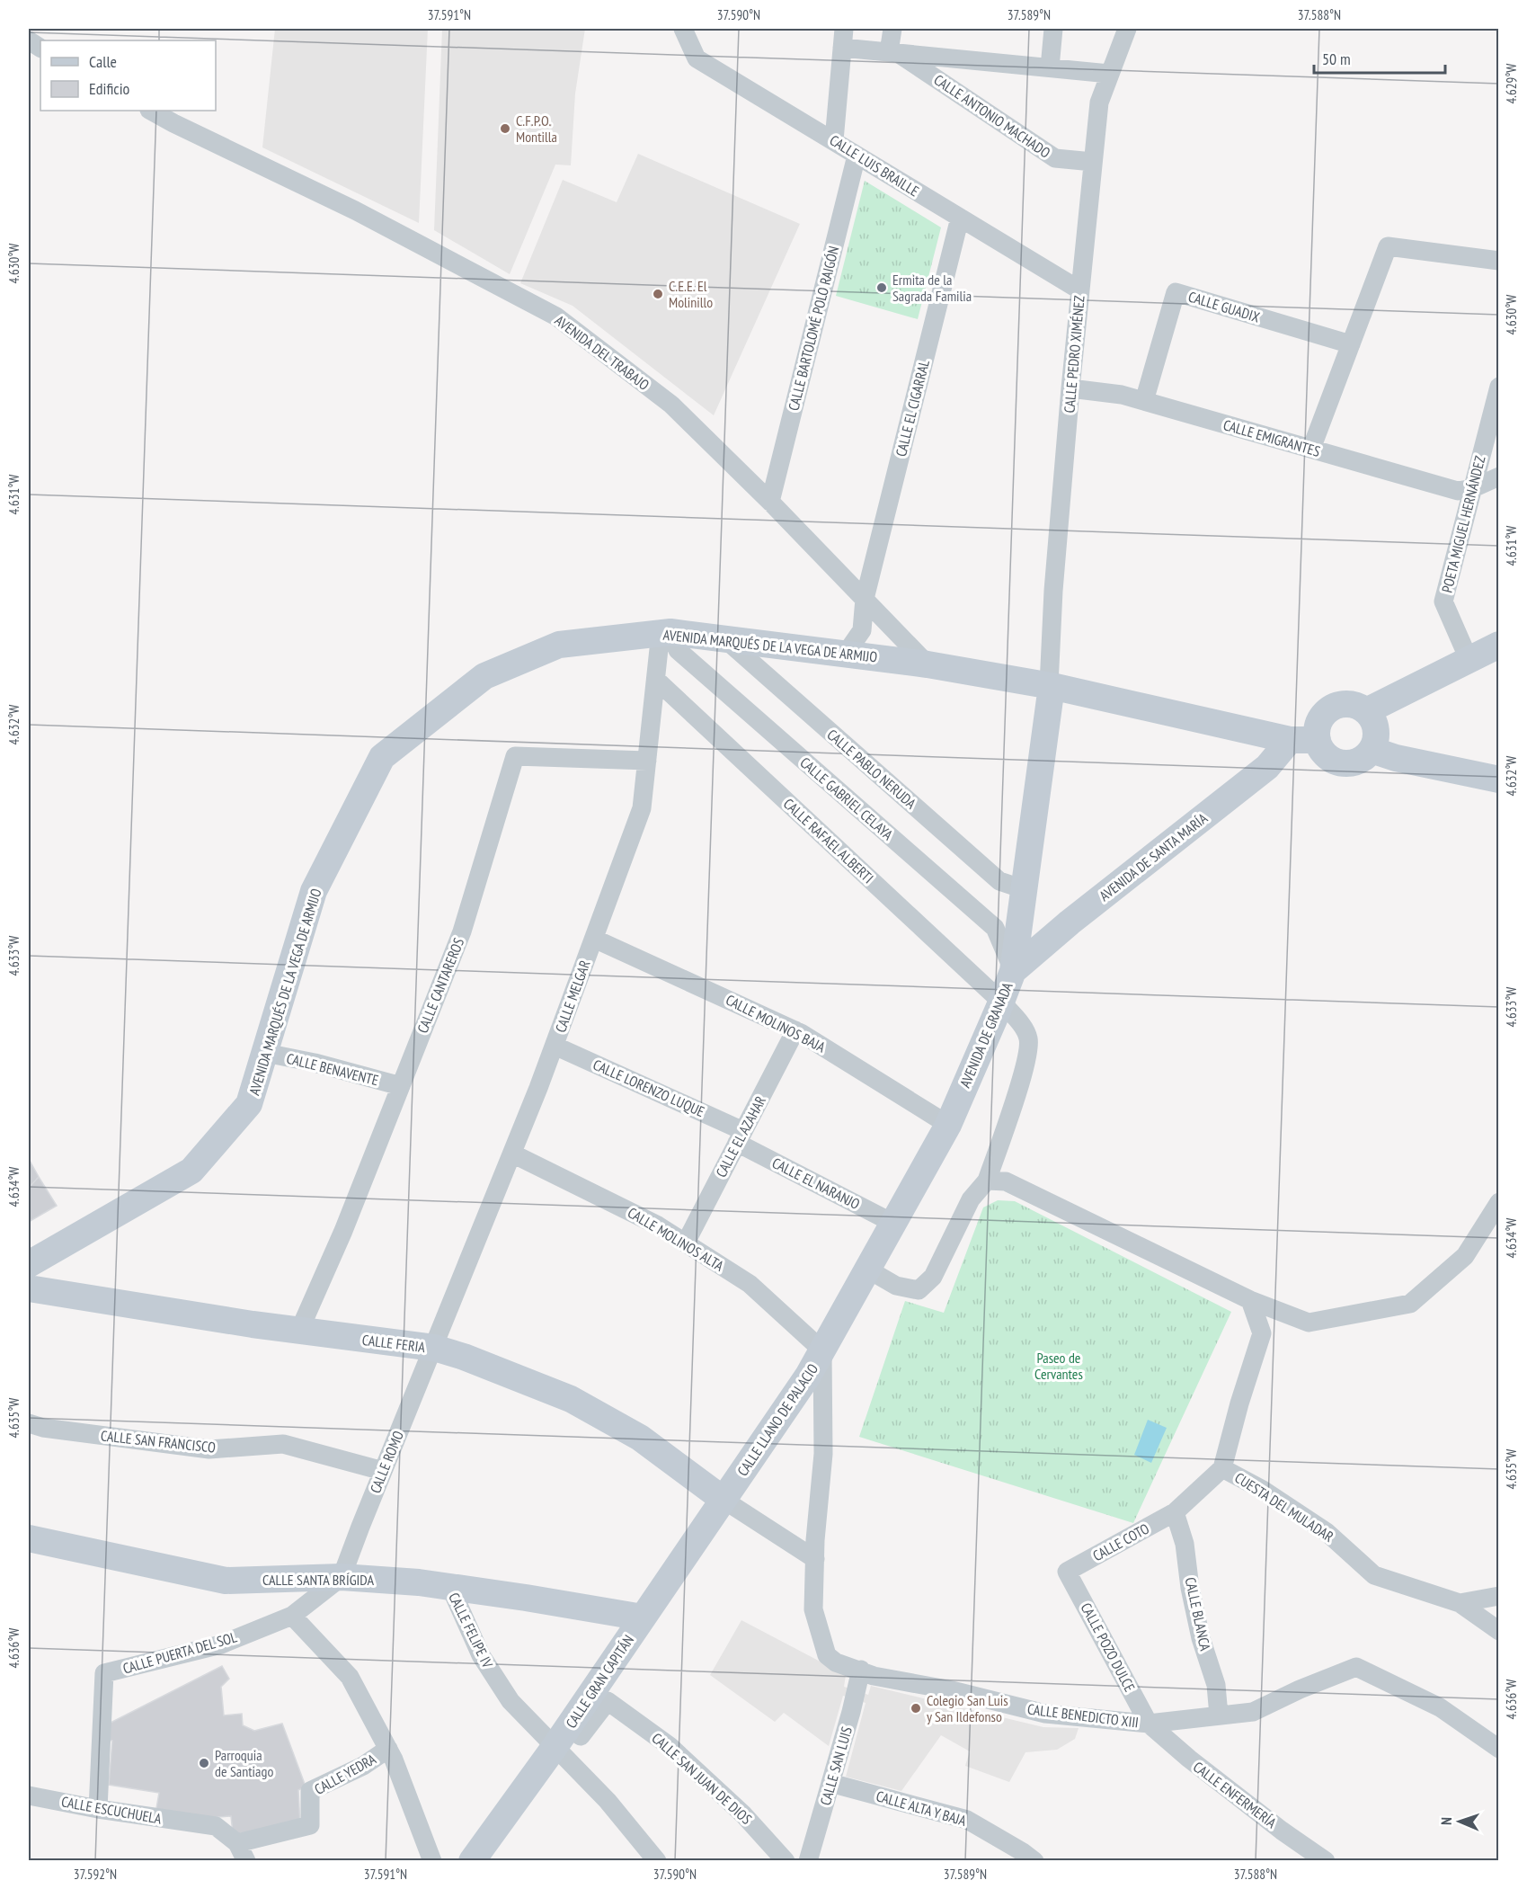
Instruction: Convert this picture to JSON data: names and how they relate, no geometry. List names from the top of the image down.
{
  "streets": {
    "street": [
      "CALLE ANTONIO MACHADO",
      "CALLE LUIS BRAILLE",
      "CALLE GUADIX",
      "CALLE BARTOLOMÉ POLO RAIGÓN",
      "AVENIDA DEL TRABAJO",
      "CALLE PEDRO XIMÉNEZ",
      "CALLE EL CIGARRAL",
      "CALLE EMIGRANTES",
      "POETA MIGUEL HERNÁNDEZ",
      "AVENIDA MARQUÉS DE LA VEGA DE ARMIJO",
      "CALLE PABLO NERUDA",
      "CALLE GABRIEL CELAYA",
      "CALLE RAFAEL ALBERTI",
      "AVENIDA DE SANTA MARÍA",
      "CALLE CANTAREROS",
      "CALLE MELGAR",
      "CALLE MOLINOS BAJA",
      "AVENIDA DE GRANADA",
      "CALLE BENAVENTE",
      "CALLE LORENZO LUQUE",
      "CALLE EL AZAHAR",
      "CALLE EL NARANJO",
      "CALLE MOLINOS ALTA",
      "CALLE FERIA",
      "CALLE LLANO DE PALACIO",
      "CALLE SAN FRANCISCO",
      "CALLE ROMO",
      "CUESTA DEL MULADAR",
      "CALLE COTO",
      "CALLE SANTA BRÍGIDA",
      "CALLE BLANCA",
      "CALLE FELIPE IV",
      "CALLE POZO DULCE",
      "CALLE PUERTA DEL SOL",
      "CALLE GRAN CAPITÁN",
      "CALLE BENEDICTO XIII",
      "CALLE SAN LUIS",
      "CALLE YEDRA",
      "CALLE SAN JUAN DE DIOS",
      "CALLE ENFERMERÍA",
      "CALLE ALTA Y BAJA",
      "CALLE ESCUCHUELA"
    ]
  },
  "crossings": [
    ["CALLE ANTONIO MACHADO", "CALLE PEDRO XIMÉNEZ"],
    ["CALLE LUIS BRAILLE", "CALLE BARTOLOMÉ POLO RAIGÓN"],
    ["CALLE LUIS BRAILLE", "CALLE PEDRO XIMÉNEZ"],
    ["CALLE LUIS BRAILLE", "CALLE EL CIGARRAL"],
    ["CALLE GUADIX", "CALLE EMIGRANTES"],
    ["CALLE BARTOLOMÉ POLO RAIGÓN", "AVENIDA DEL TRABAJO"],
    ["AVENIDA DEL TRABAJO", "CALLE EL CIGARRAL"],
    ["AVENIDA DEL TRABAJO", "AVENIDA MARQUÉS DE LA VEGA DE ARMIJO"],
    ["CALLE PEDRO XIMÉNEZ", "CALLE EMIGRANTES"],
    ["CALLE PEDRO XIMÉNEZ", "AVENIDA MARQUÉS DE LA VEGA DE ARMIJO"],
    ["CALLE PEDRO XIMÉNEZ", "AVENIDA DE GRANADA"],
    ["CALLE EL CIGARRAL", "AVENIDA MARQUÉS DE LA VEGA DE ARMIJO"],
    ["CALLE EMIGRANTES", "POETA MIGUEL HERNÁNDEZ"],
    ["AVENIDA MARQUÉS DE LA VEGA DE ARMIJO", "CALLE PABLO NERUDA"],
    ["AVENIDA MARQUÉS DE LA VEGA DE ARMIJO", "CALLE GABRIEL CELAYA"],
    ["AVENIDA MARQUÉS DE LA VEGA DE ARMIJO", "AVENIDA DE SANTA MARÍA"],
    ["AVENIDA MARQUÉS DE LA VEGA DE ARMIJO", "CALLE MELGAR"],
    ["AVENIDA MARQUÉS DE LA VEGA DE ARMIJO", "AVENIDA DE GRANADA"],
    ["AVENIDA MARQUÉS DE LA VEGA DE ARMIJO", "CALLE BENAVENTE"],
    ["AVENIDA MARQUÉS DE LA VEGA DE ARMIJO", "CALLE FERIA"],
    ["CALLE PABLO NERUDA", "AVENIDA DE GRANADA"],
    ["CALLE GABRIEL CELAYA", "AVENIDA DE SANTA MARÍA"],
    ["CALLE GABRIEL CELAYA", "CALLE MELGAR"],
    ["CALLE GABRIEL CELAYA", "AVENIDA DE GRANADA"],
    ["CALLE RAFAEL ALBERTI", "CALLE MELGAR"],
    ["CALLE RAFAEL ALBERTI", "AVENIDA DE GRANADA"],
    ["AVENIDA DE SANTA MARÍA", "AVENIDA DE GRANADA"],
    ["CALLE CANTAREROS", "CALLE MELGAR"],
    ["CALLE CANTAREROS", "CALLE BENAVENTE"],
    ["CALLE CANTAREROS", "CALLE FERIA"],
    ["CALLE MELGAR", "CALLE MOLINOS BAJA"],
    ["CALLE MELGAR", "CALLE LORENZO LUQUE"],
    ["CALLE MELGAR", "CALLE MOLINOS ALTA"],
    ["CALLE MELGAR", "CALLE FERIA"],
    ["CALLE MELGAR", "CALLE ROMO"],
    ["CALLE MOLINOS BAJA", "AVENIDA DE GRANADA"],
    ["CALLE MOLINOS BAJA", "CALLE EL AZAHAR"],
    ["AVENIDA DE GRANADA", "CALLE EL NARANJO"],
    ["AVENIDA DE GRANADA", "CALLE MOLINOS ALTA"],
    ["AVENIDA DE GRANADA", "CALLE LLANO DE PALACIO"],
    ["CALLE LORENZO LUQUE", "CALLE EL AZAHAR"],
    ["CALLE LORENZO LUQUE", "CALLE EL NARANJO"],
    ["CALLE EL AZAHAR", "CALLE EL NARANJO"],
    ["CALLE EL AZAHAR", "CALLE MOLINOS ALTA"],
    ["CALLE MOLINOS ALTA", "CALLE LLANO DE PALACIO"],
    ["CALLE FERIA", "CALLE LLANO DE PALACIO"],
    ["CALLE FERIA", "CALLE ROMO"],
    ["CALLE FERIA", "CALLE GRAN CAPITÁN"],
    ["CALLE LLANO DE PALACIO", "CALLE GRAN CAPITÁN"],
    ["CALLE LLANO DE PALACIO", "CALLE BENEDICTO XIII"],
    ["CALLE LLANO DE PALACIO", "CALLE SAN LUIS"],
    ["CALLE SAN FRANCISCO", "CALLE ROMO"],
    ["CALLE ROMO", "CALLE SANTA BRÍGIDA"],
    ["CALLE ROMO", "CALLE PUERTA DEL SOL"],
    ["CALLE COTO", "CALLE BLANCA"],
    ["CALLE COTO", "CALLE POZO DULCE"],
    ["CALLE SANTA BRÍGIDA", "CALLE FELIPE IV"],
    ["CALLE SANTA BRÍGIDA", "CALLE PUERTA DEL SOL"],
    ["CALLE SANTA BRÍGIDA", "CALLE GRAN CAPITÁN"],
    ["CALLE BLANCA", "CALLE BENEDICTO XIII"],
    ["CALLE FELIPE IV", "CALLE GRAN CAPITÁN"],
    ["CALLE FELIPE IV", "CALLE SAN JUAN DE DIOS"],
    ["CALLE POZO DULCE", "CALLE BENEDICTO XIII"],
    ["CALLE POZO DULCE", "CALLE ENFERMERÍA"],
    ["CALLE PUERTA DEL SOL", "CALLE ESCUCHUELA"],
    ["CALLE GRAN CAPITÁN", "CALLE SAN JUAN DE DIOS"],
    ["CALLE BENEDICTO XIII", "CALLE SAN LUIS"],
    ["CALLE BENEDICTO XIII", "CALLE ENFERMERÍA"],
    ["CALLE SAN LUIS", "CALLE ALTA Y BAJA"],
    ["CALLE YEDRA", "CALLE ESCUCHUELA"]
  ],
  "parks": ["Paseo de Cervantes"],
  "places": [
    "C.F.P.O. Montilla",
    "Ermita de la Sagrada Familia",
    "C.E.E. El Molinillo",
    "Colegio San Luis y San Ildefonso",
    "Parroquia de Santiago"
  ],
  "legend": ["Calle", "Edificio"],
  "scale_bar": "50 m",
  "north": "left",
  "coordinates": [
    "37.591°N",
    "37.590°N",
    "37.589°N",
    "37.588°N",
    "4.629°W",
    "4.630°W",
    "4.631°W",
    "4.632°W",
    "4.633°W",
    "4.634°W",
    "4.635°W",
    "4.636°W",
    "37.592°N"
  ]
}
